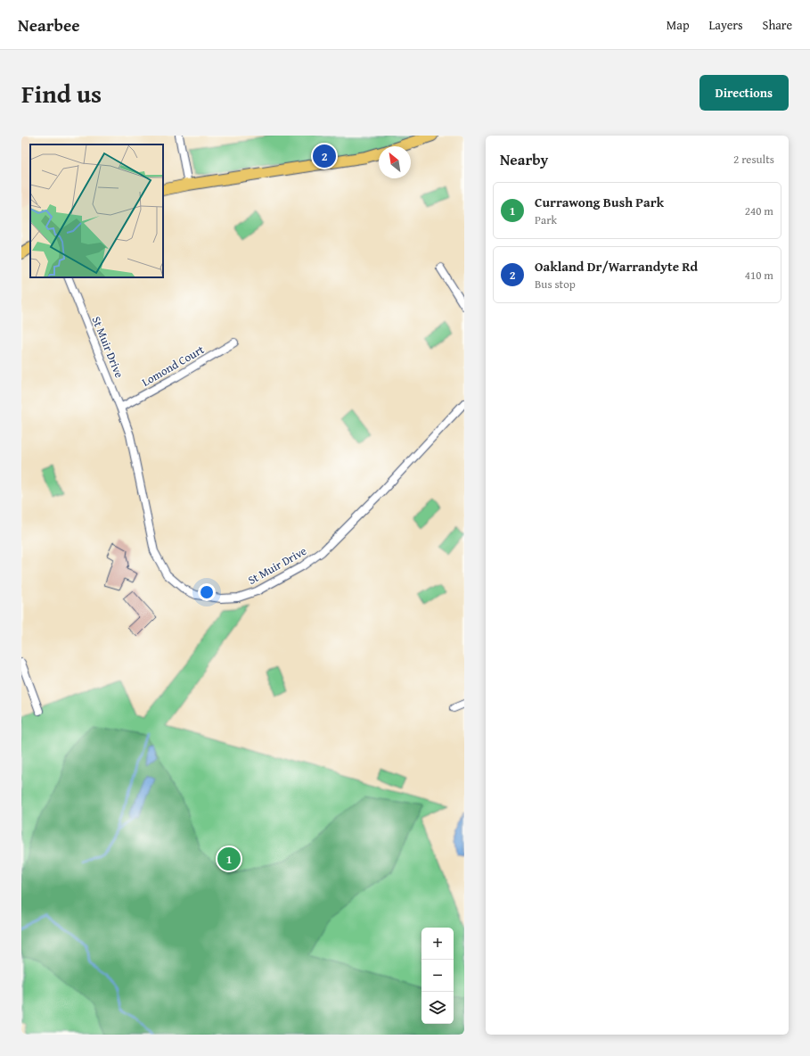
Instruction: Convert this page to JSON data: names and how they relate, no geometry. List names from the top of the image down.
{
  "streets": {
    "street": ["St Muir Drive", "Lomond Court"]
  },
  "crossings": [
    ["St Muir Drive", "Lomond Court"]
  ],
  "north": "top left",
  "page": {
    "header": "Nearbee",
    "nav": ["Map", "Layers", "Share"],
    "title": "Find us",
    "buttons": "Directions",
    "heading": ["Nearby", "2 results"],
    "pins": ["2", "1"],
    "list": [
      {
        "mark": "1",
        "name": "Currawong Bush Park",
        "note": "Park",
        "value": "240 m"
      },
      {
        "mark": "2",
        "name": "Oakland Dr/Warrandyte Rd",
        "note": "Bus stop",
        "value": "410 m"
      }
    ],
    "map_buttons": ["+", "−"]
  }
}
